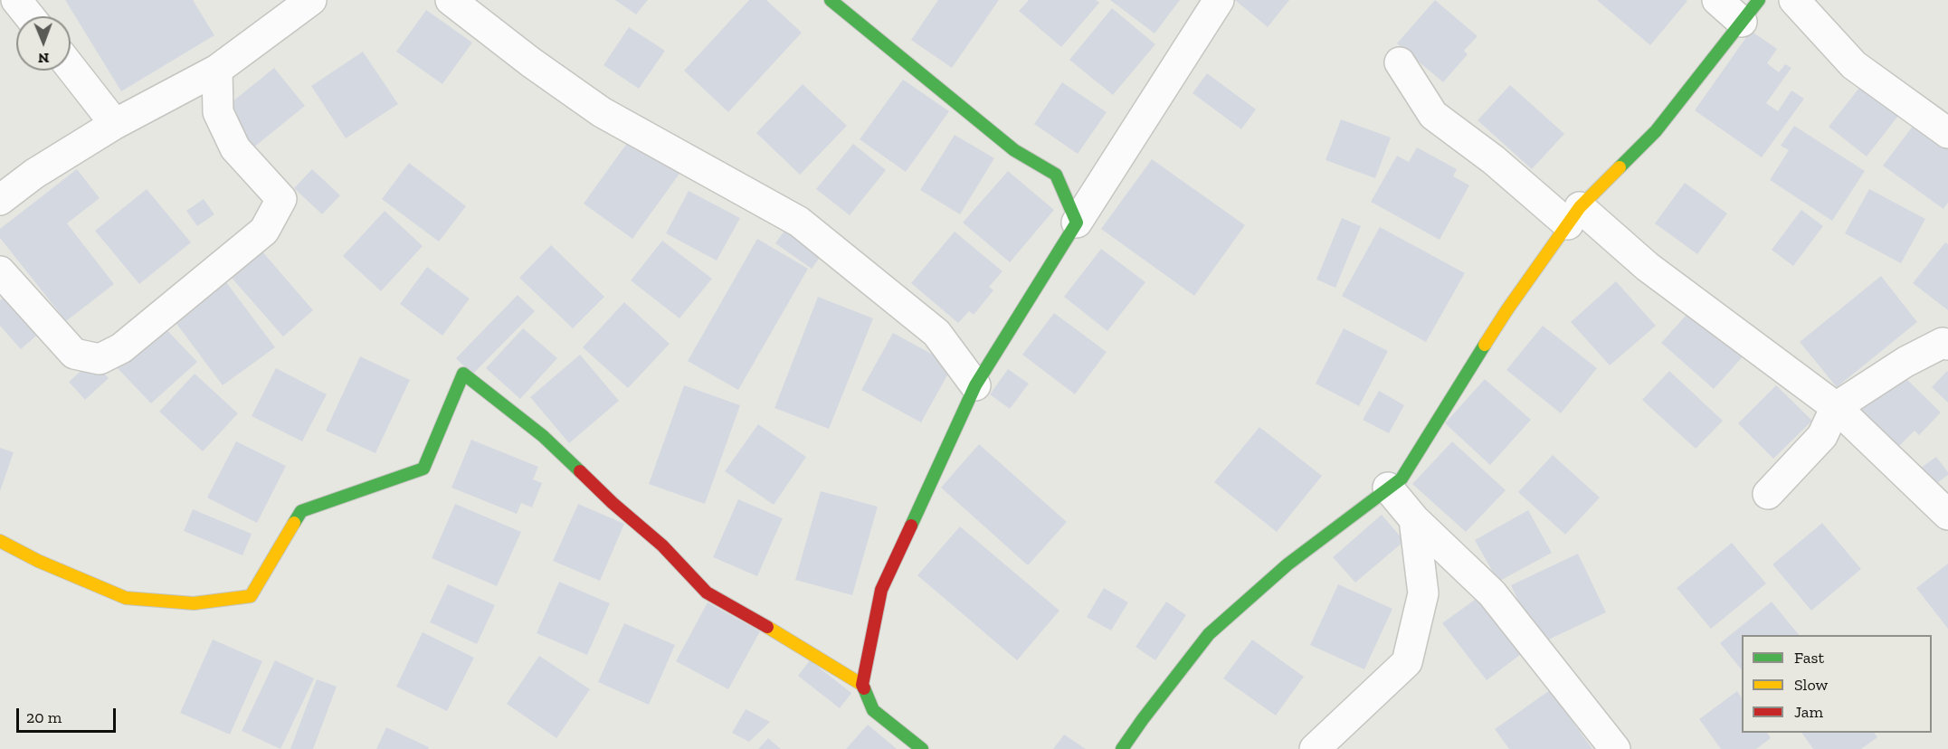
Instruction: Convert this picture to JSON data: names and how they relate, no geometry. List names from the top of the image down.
{
  "legend": ["Fast", "Slow", "Jam"],
  "scale_bar": "20 m",
  "north": "bottom"
}
